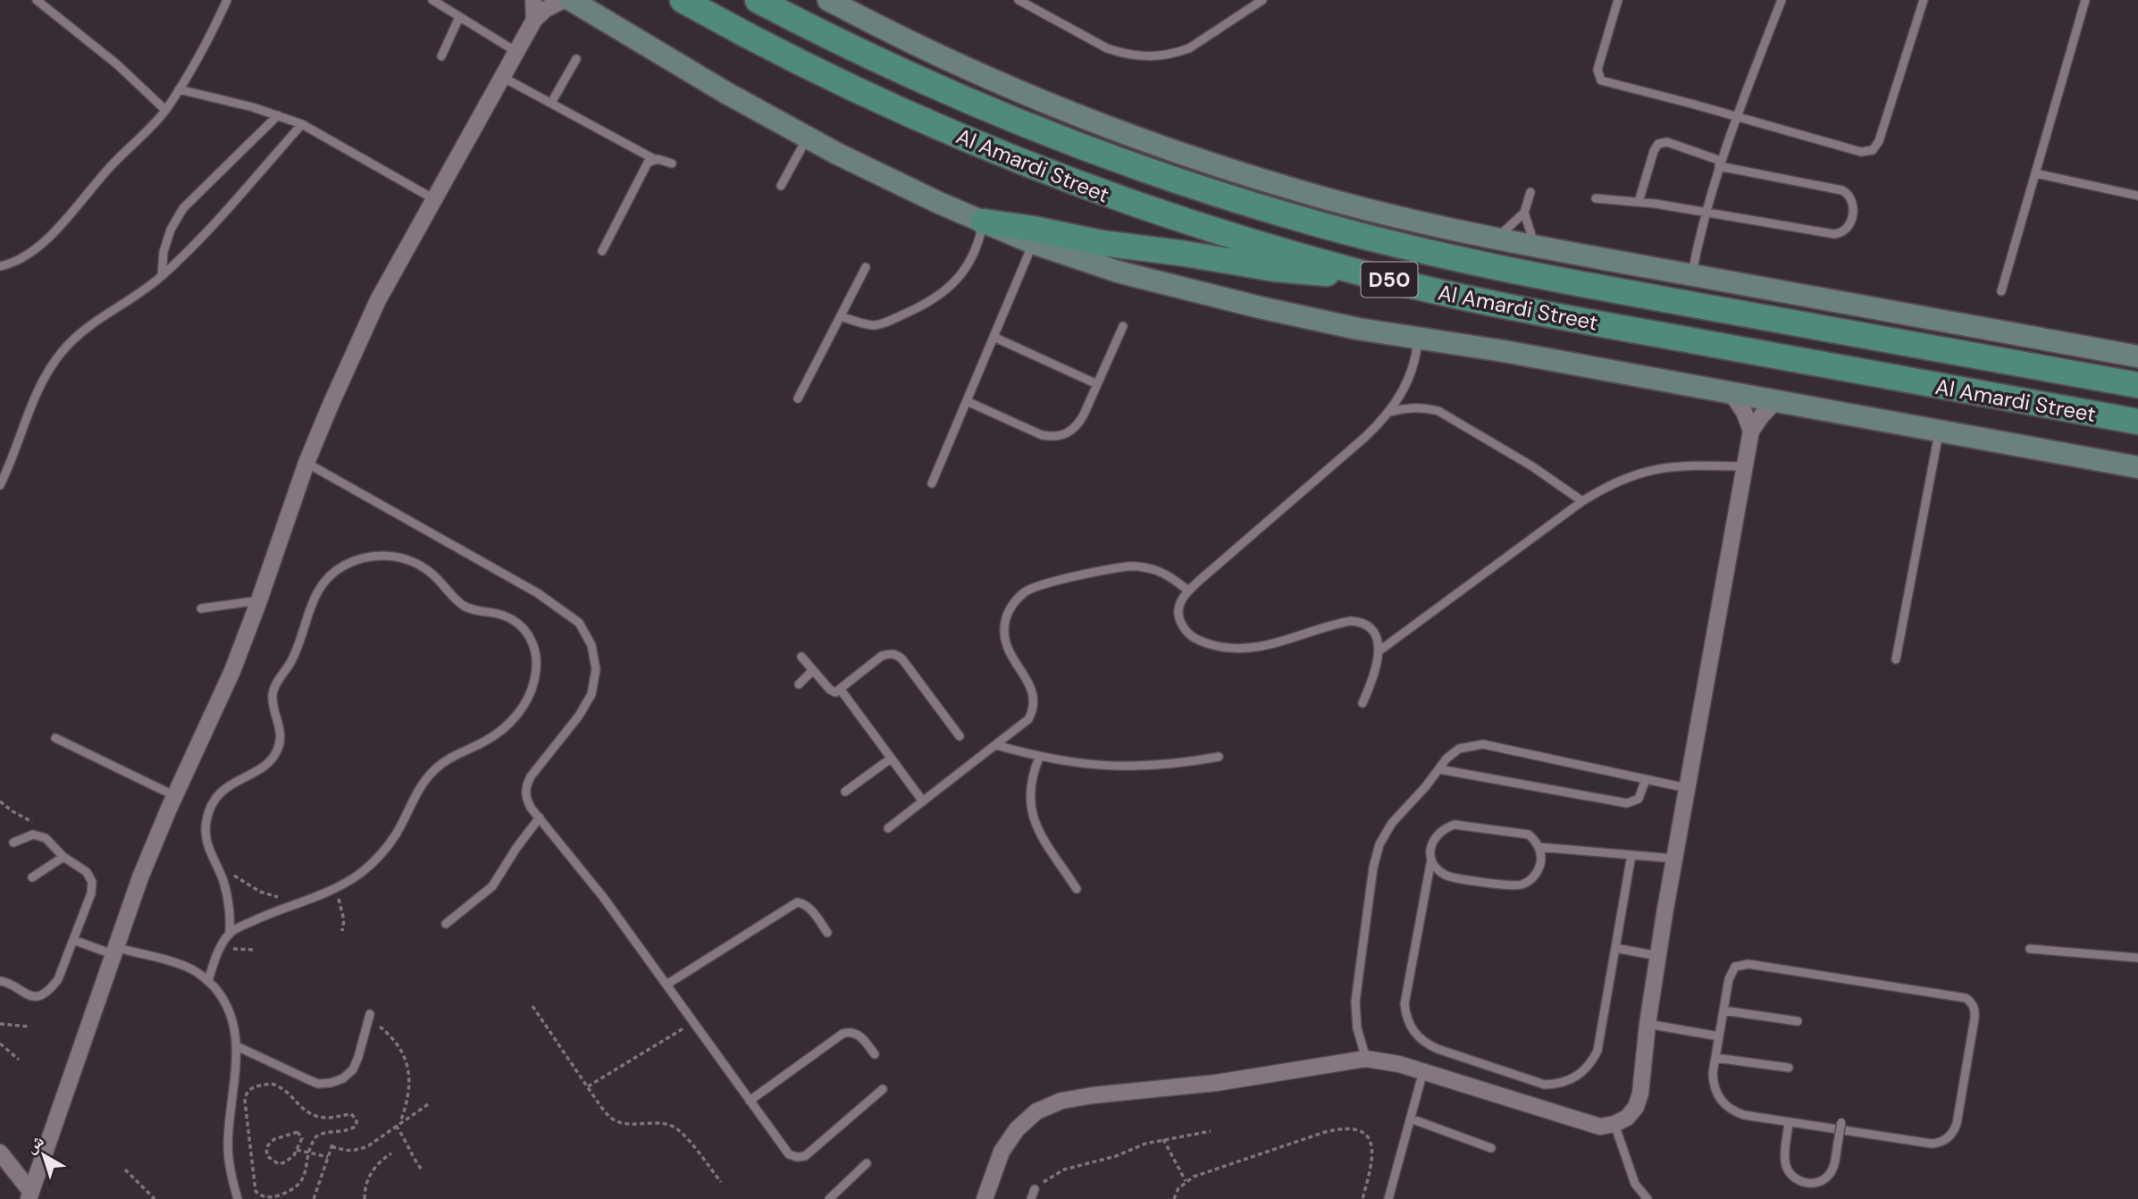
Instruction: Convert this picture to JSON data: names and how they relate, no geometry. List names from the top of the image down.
{
  "streets": {
    "main road": ["Al Amardi Street", "D50"]
  },
  "north": "top left"
}
